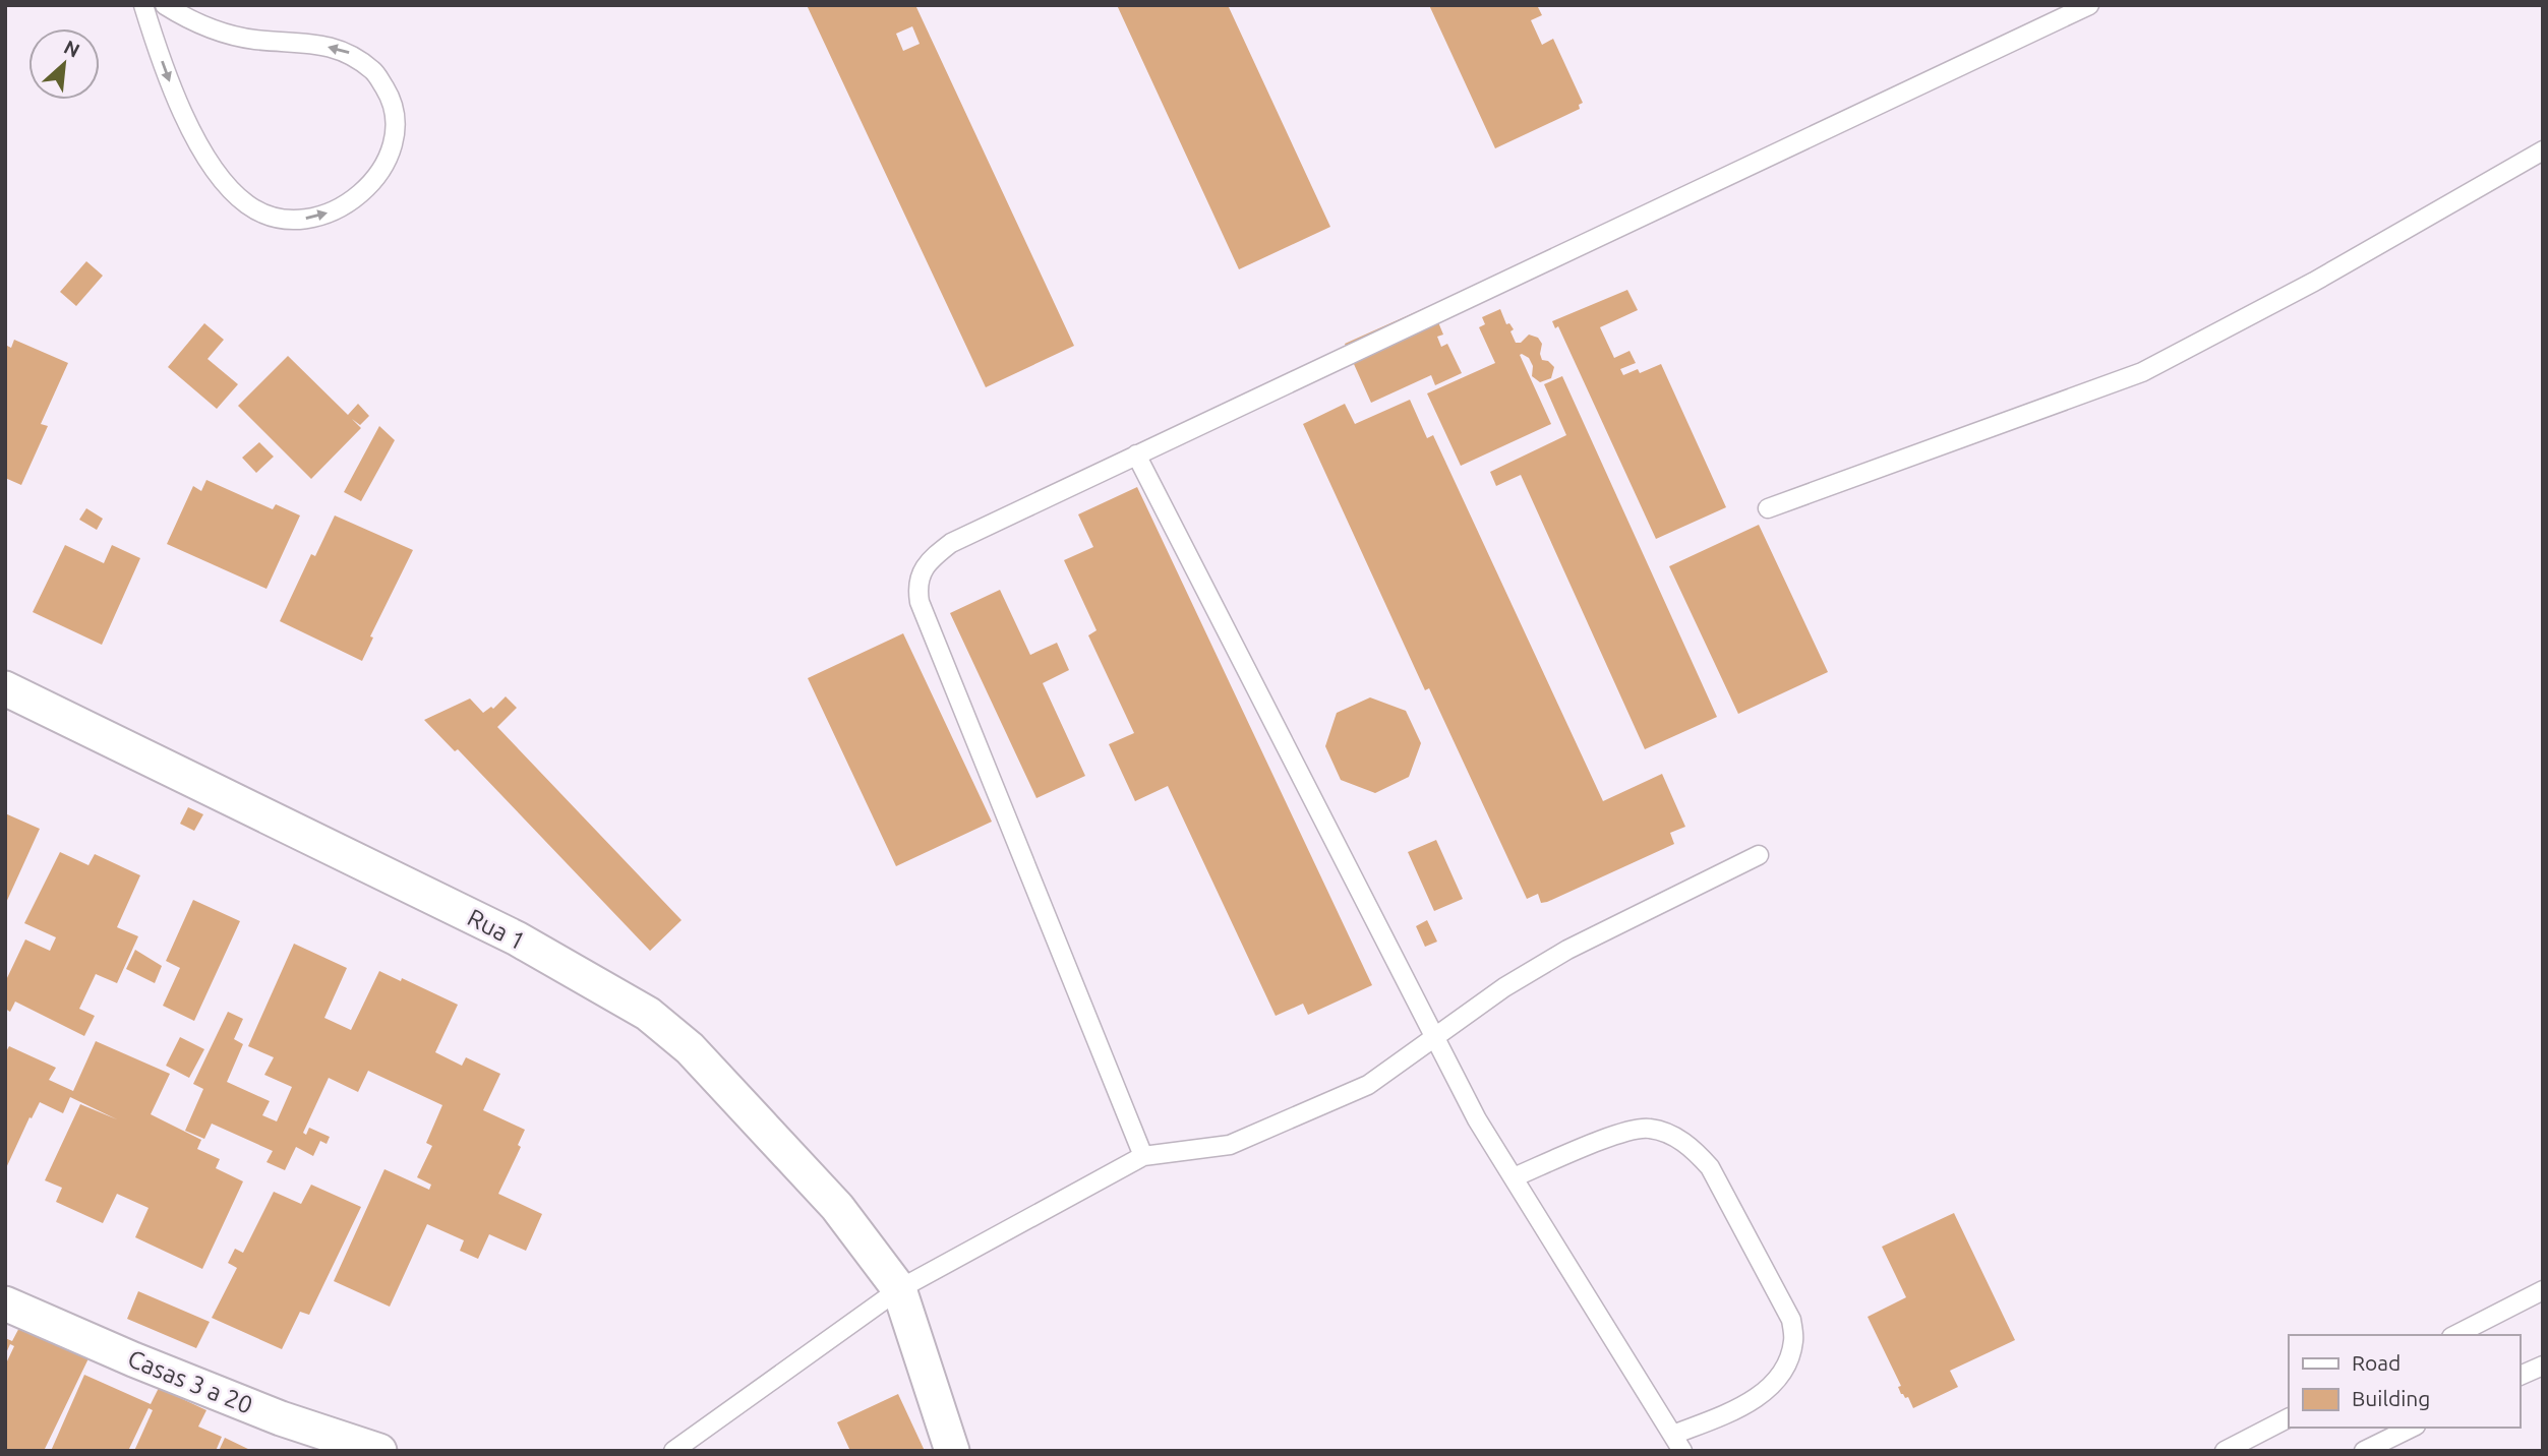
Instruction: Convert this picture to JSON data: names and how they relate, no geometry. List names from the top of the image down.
{
  "streets": {
    "street": ["Rua 1", "Casas 3 a 20"]
  },
  "legend": ["Road", "Building"],
  "north": "top right"
}
